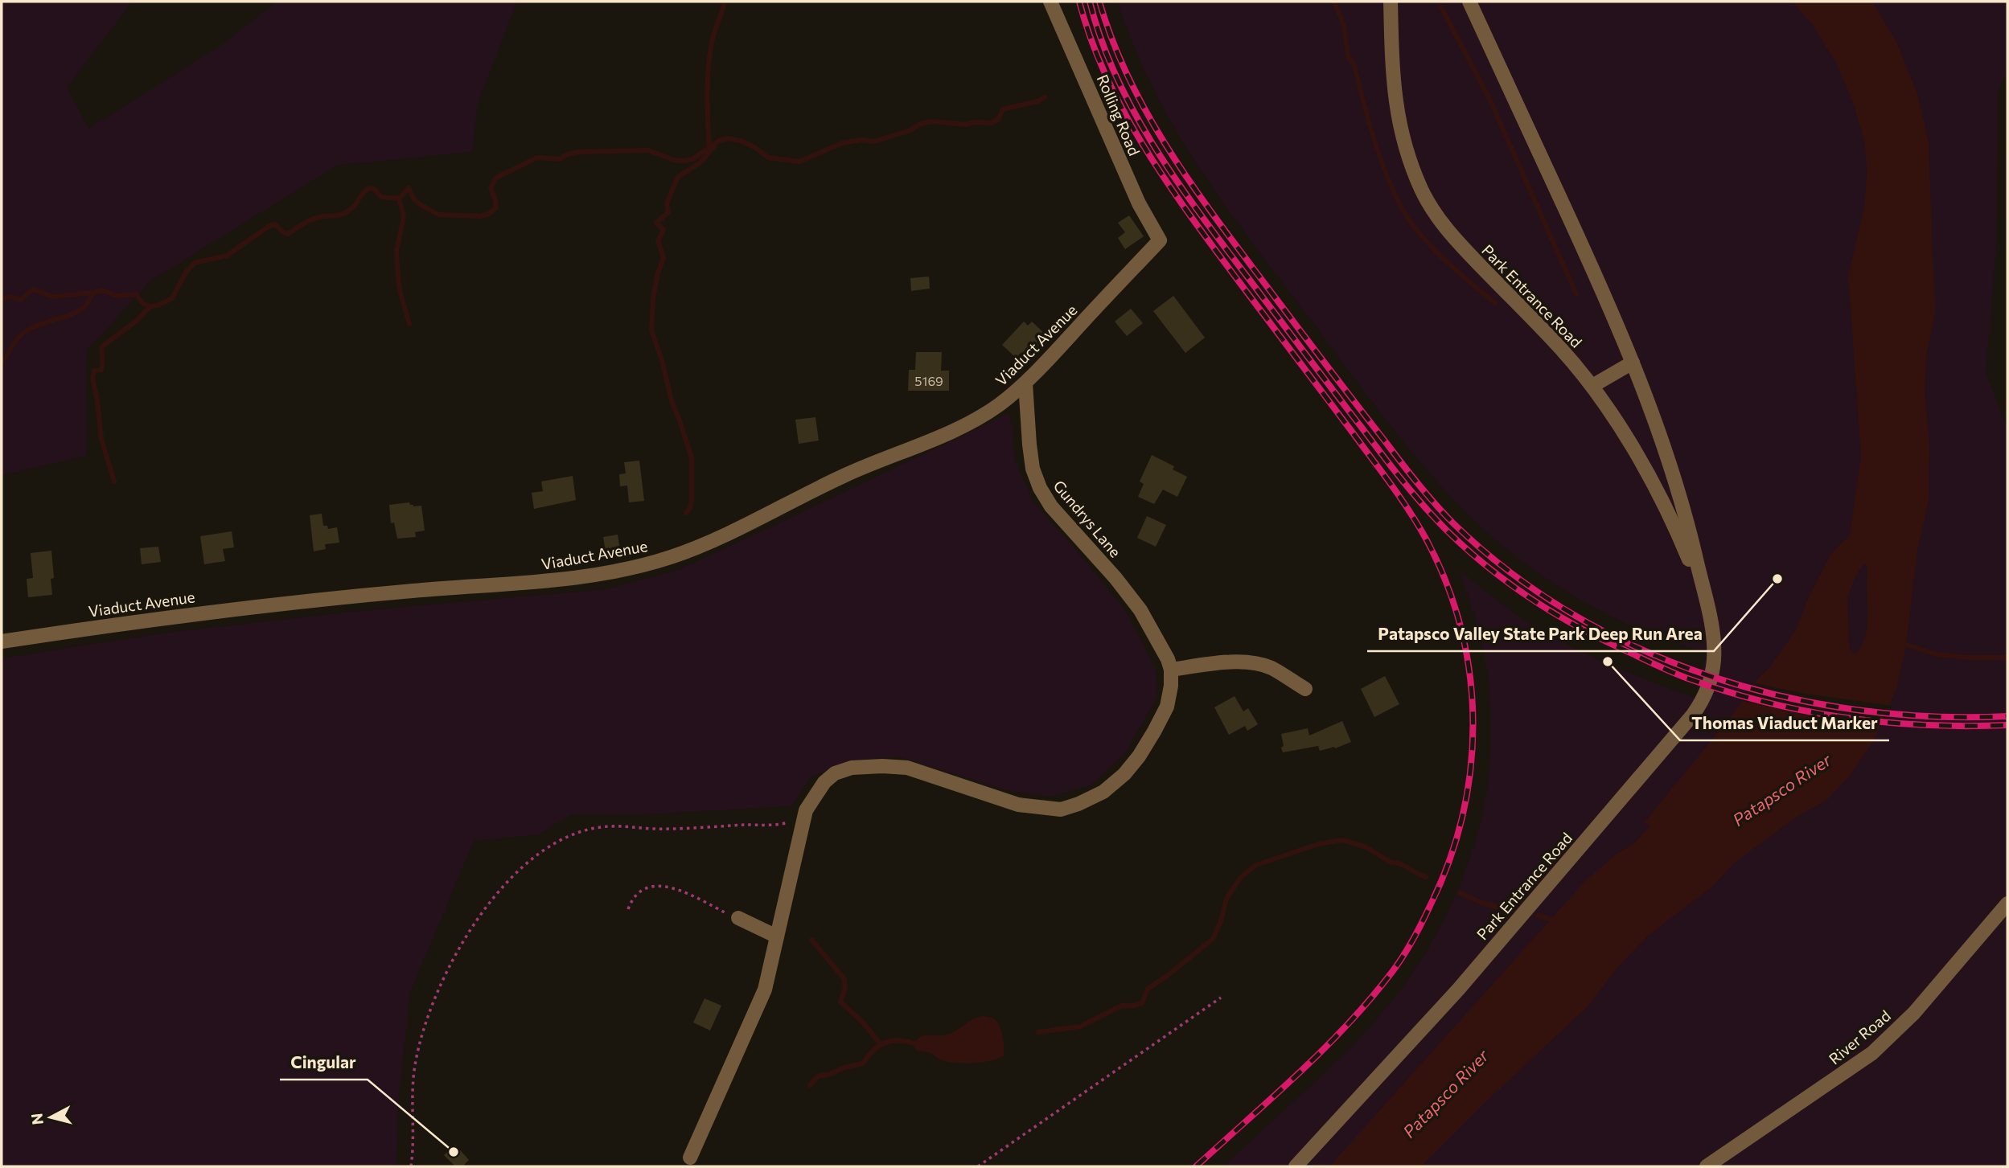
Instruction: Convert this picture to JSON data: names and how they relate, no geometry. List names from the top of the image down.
{
  "streets": {
    "street": [
      "Rolling Road",
      "Park Entrance Road",
      "Viaduct Avenue",
      "Gundrys Lane",
      "River Road"
    ]
  },
  "crossings": [
    ["Rolling Road", "Viaduct Avenue"],
    ["Viaduct Avenue", "Gundrys Lane"]
  ],
  "water": ["Patapsco River"],
  "places": ["Patapsco Valley State Park Deep Run Area", "Thomas Viaduct Marker", "Cingular"],
  "house_numbers": ["5169"],
  "north": "left"
}
